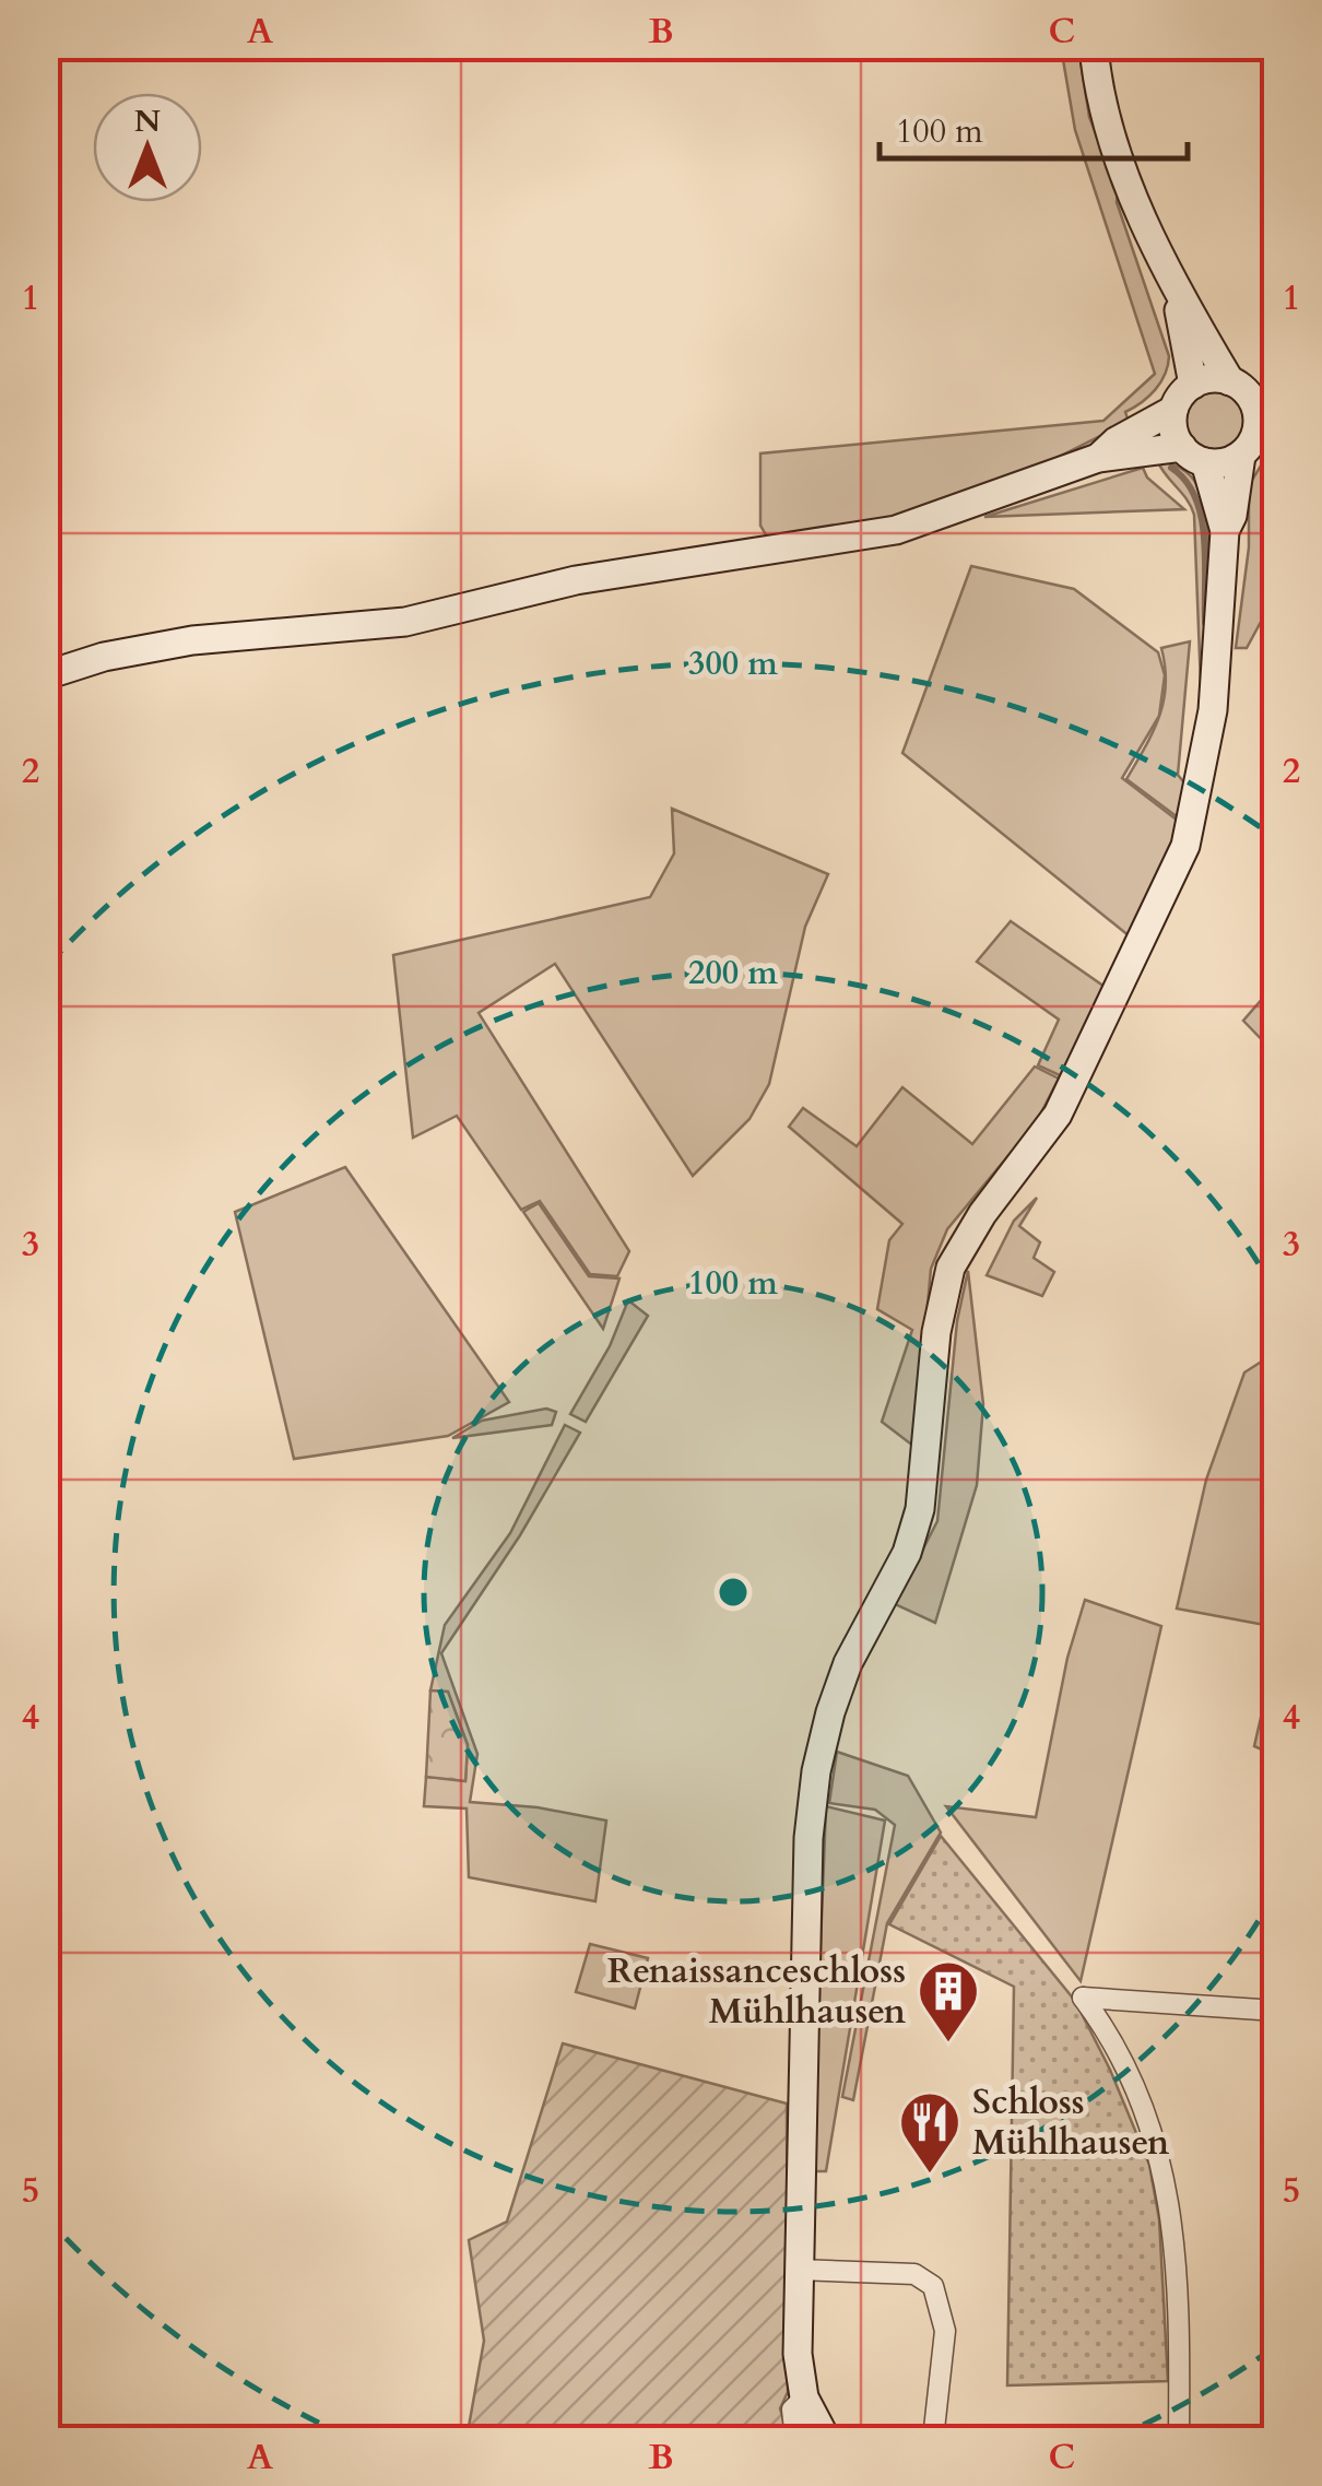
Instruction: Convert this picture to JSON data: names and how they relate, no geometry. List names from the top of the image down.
{
  "places": {
    "building": ["Renaissanceschloss Mühlhausen"],
    "restaurant": ["Schloss Mühlhausen"]
  },
  "scale_bar": "100 m",
  "north": "top",
  "grid": {
    "columns": ["A", "B", "C"],
    "rows": [
      "1",
      "2",
      "3",
      "4",
      "5"
    ]
  },
  "rings": ["300 m", "200 m", "100 m"]
}
